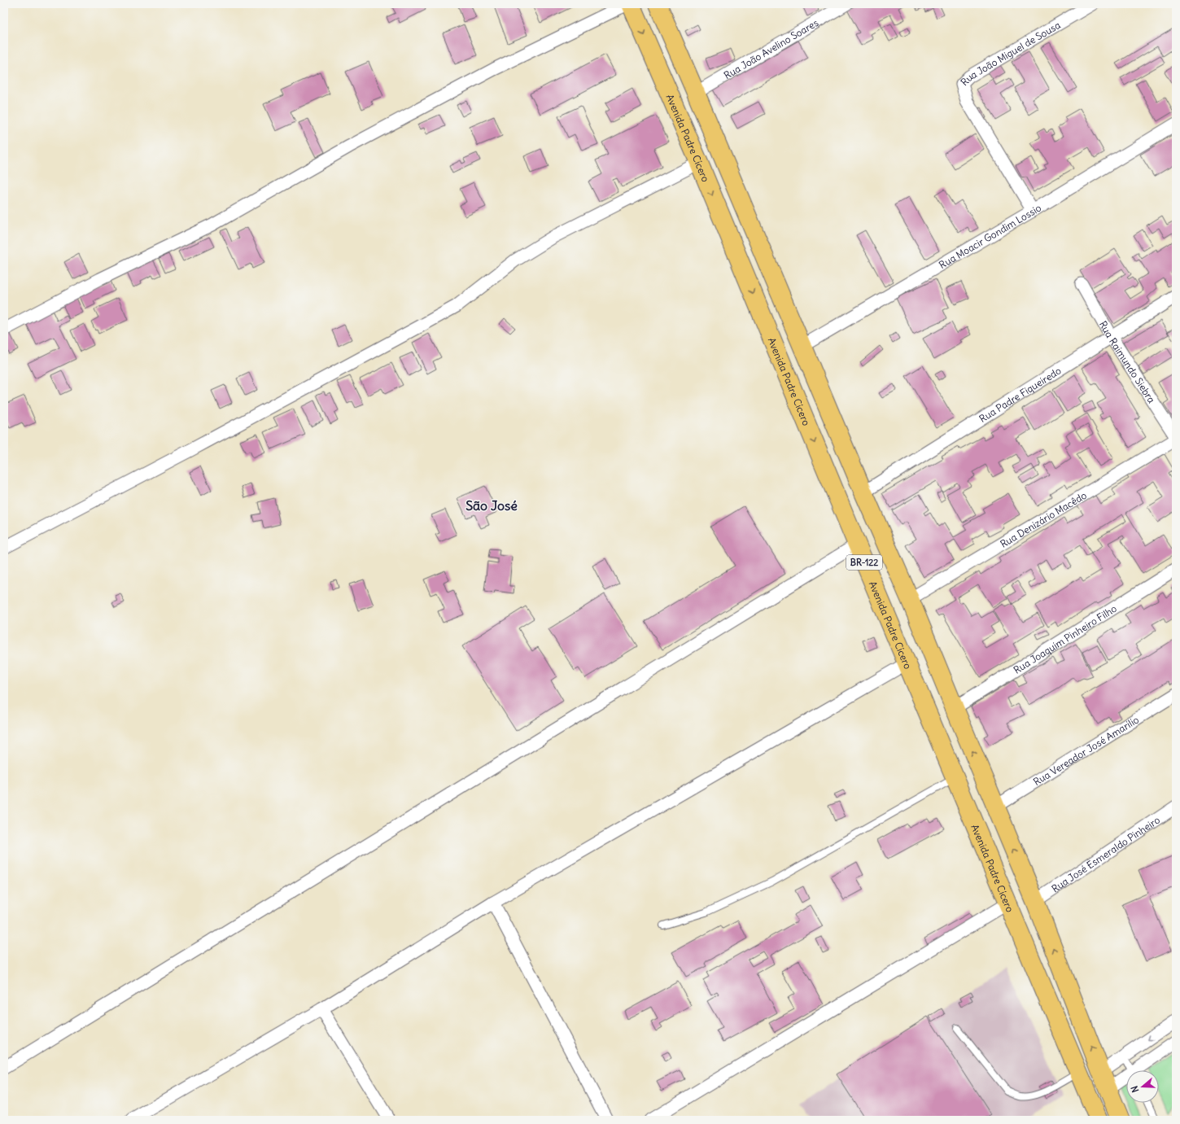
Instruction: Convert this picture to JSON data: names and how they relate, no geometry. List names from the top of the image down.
{
  "streets": {
    "highway": ["Avenida Padre Cícero", "BR-122"],
    "street": [
      "Rua João Avelino Soares",
      "Rua João Miguel de Sousa",
      "Rua Moacir Gondim Lossio",
      "Rua Raimundo Siebra",
      "Rua Padre Fiqueiredo",
      "Rua Denizário Macêdo",
      "Rua Joaquim Pinheiro Filho",
      "Rua Vereador José Amarilio",
      "Rua José Esmeraldo Pinheiro"
    ]
  },
  "crossings": [
    ["Rua João Avelino Soares", "BR-122"],
    ["Rua João Miguel de Sousa", "Rua Moacir Gondim Lossio"],
    ["Rua Moacir Gondim Lossio", "BR-122"],
    ["Rua Raimundo Siebra", "Rua Padre Fiqueiredo"],
    ["Rua Raimundo Siebra", "Rua Denizário Macêdo"],
    ["Rua Padre Fiqueiredo", "BR-122"],
    ["Rua Denizário Macêdo", "BR-122"],
    ["BR-122", "Rua Joaquim Pinheiro Filho"],
    ["BR-122", "Rua Vereador José Amarilio"],
    ["BR-122", "Rua José Esmeraldo Pinheiro"]
  ],
  "districts": ["São José"],
  "north": "left"
}
